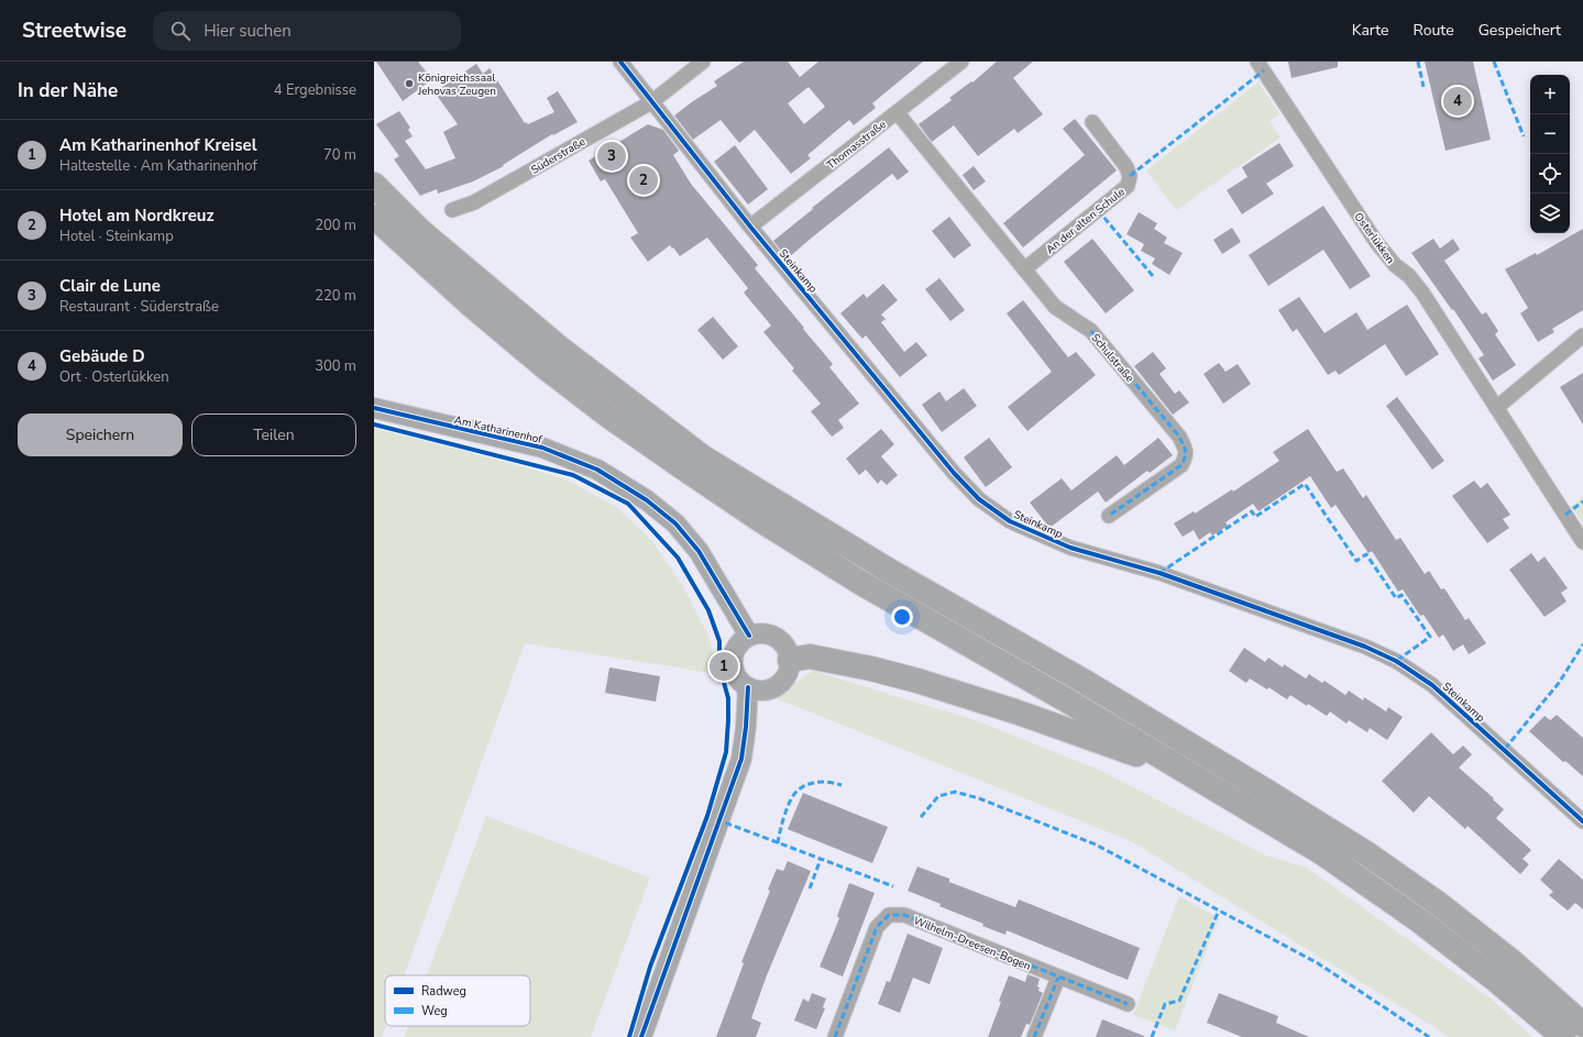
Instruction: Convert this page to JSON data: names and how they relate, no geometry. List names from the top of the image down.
{
  "streets": {
    "main road": ["Am Katharinenhof"],
    "street": [
      "Thomasstraße",
      "Süderstraße",
      "An der alten Schule",
      "Osterlükken",
      "Steinkamp",
      "Schulstraße",
      "Wilhelm-Dreesen-Bogen"
    ]
  },
  "crossings": [
    ["Thomasstraße", "Steinkamp"],
    ["Thomasstraße", "Schulstraße"],
    ["Süderstraße", "Steinkamp"],
    ["An der alten Schule", "Schulstraße"]
  ],
  "places": ["Königreichssaal Jehovas Zeugen"],
  "legend": ["Radweg", "Weg"],
  "page": {
    "header": "Streetwise",
    "search": "Hier suchen",
    "nav": ["Karte", "Route", "Gespeichert"],
    "heading": ["In der Nähe", "4 Ergebnisse"],
    "map_buttons": ["+", "−"],
    "pins": [
      "4",
      "3",
      "2",
      "1"
    ],
    "list": [
      {
        "mark": "1",
        "name": "Am Katharinenhof Kreisel",
        "note": "Haltestelle · Am Katharinenhof",
        "value": "70 m"
      },
      {
        "mark": "2",
        "name": "Hotel am Nordkreuz",
        "note": "Hotel · Steinkamp",
        "value": "200 m"
      },
      {
        "mark": "3",
        "name": "Clair de Lune",
        "note": "Restaurant · Süderstraße",
        "value": "220 m"
      },
      {
        "mark": "4",
        "name": "Gebäude D",
        "note": "Ort · Osterlükken",
        "value": "300 m"
      }
    ],
    "buttons": ["Speichern", "Teilen"]
  }
}
